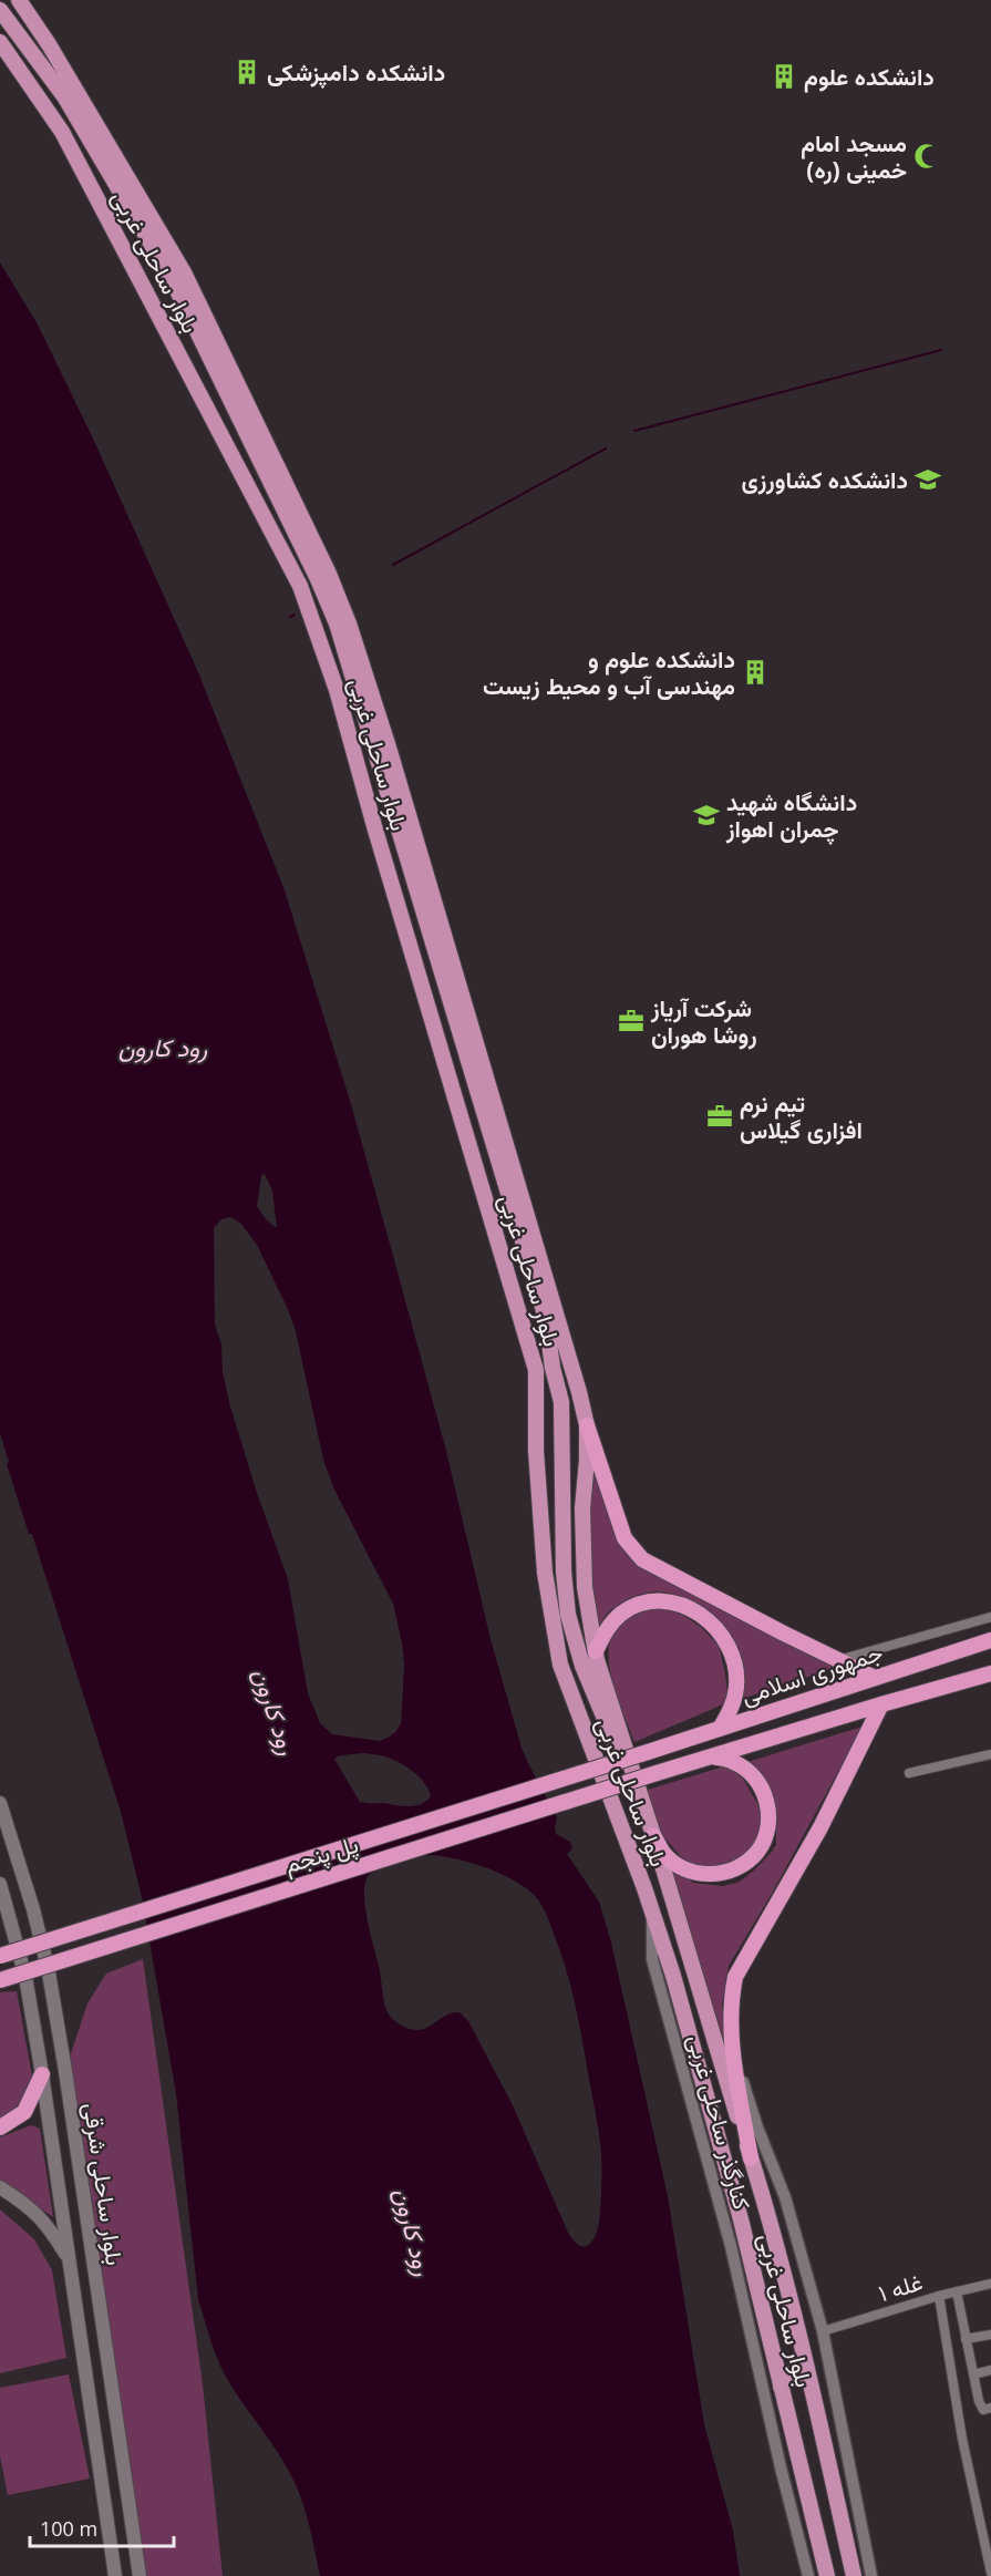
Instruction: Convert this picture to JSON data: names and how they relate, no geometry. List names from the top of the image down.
{
  "streets": {
    "highway": ["جمهوری اسلامی", "پل پنجم"],
    "main road": ["بلوار ساحلی غربی", "بلوار ساحلی شرقی"],
    "street": ["کنارگذر ساحلی غربی", "غله ۱"]
  },
  "crossings": [
    ["بلوار ساحلی غربی", "کنارگذر ساحلی غربی"],
    ["جمهوری اسلامی", "پل پنجم"],
    ["کنارگذر ساحلی غربی", "غله ۱"]
  ],
  "water": ["رود کارون"],
  "places": {
    "building": ["دانشکده دامپزشکی", "دانشکده علوم", "دانشکده علوم و مهندسی آب و محیط زیست"],
    "mosque": ["مسجد امام خمینی (ره)"],
    "school or university": ["دانشکده کشاورزی", "دانشگاه شهید چمران اهواز"],
    "office": ["شرکت آریاز روشا هوران", "تیم نرم افزاری گیلاس"]
  },
  "scale_bar": "100 m"
}
